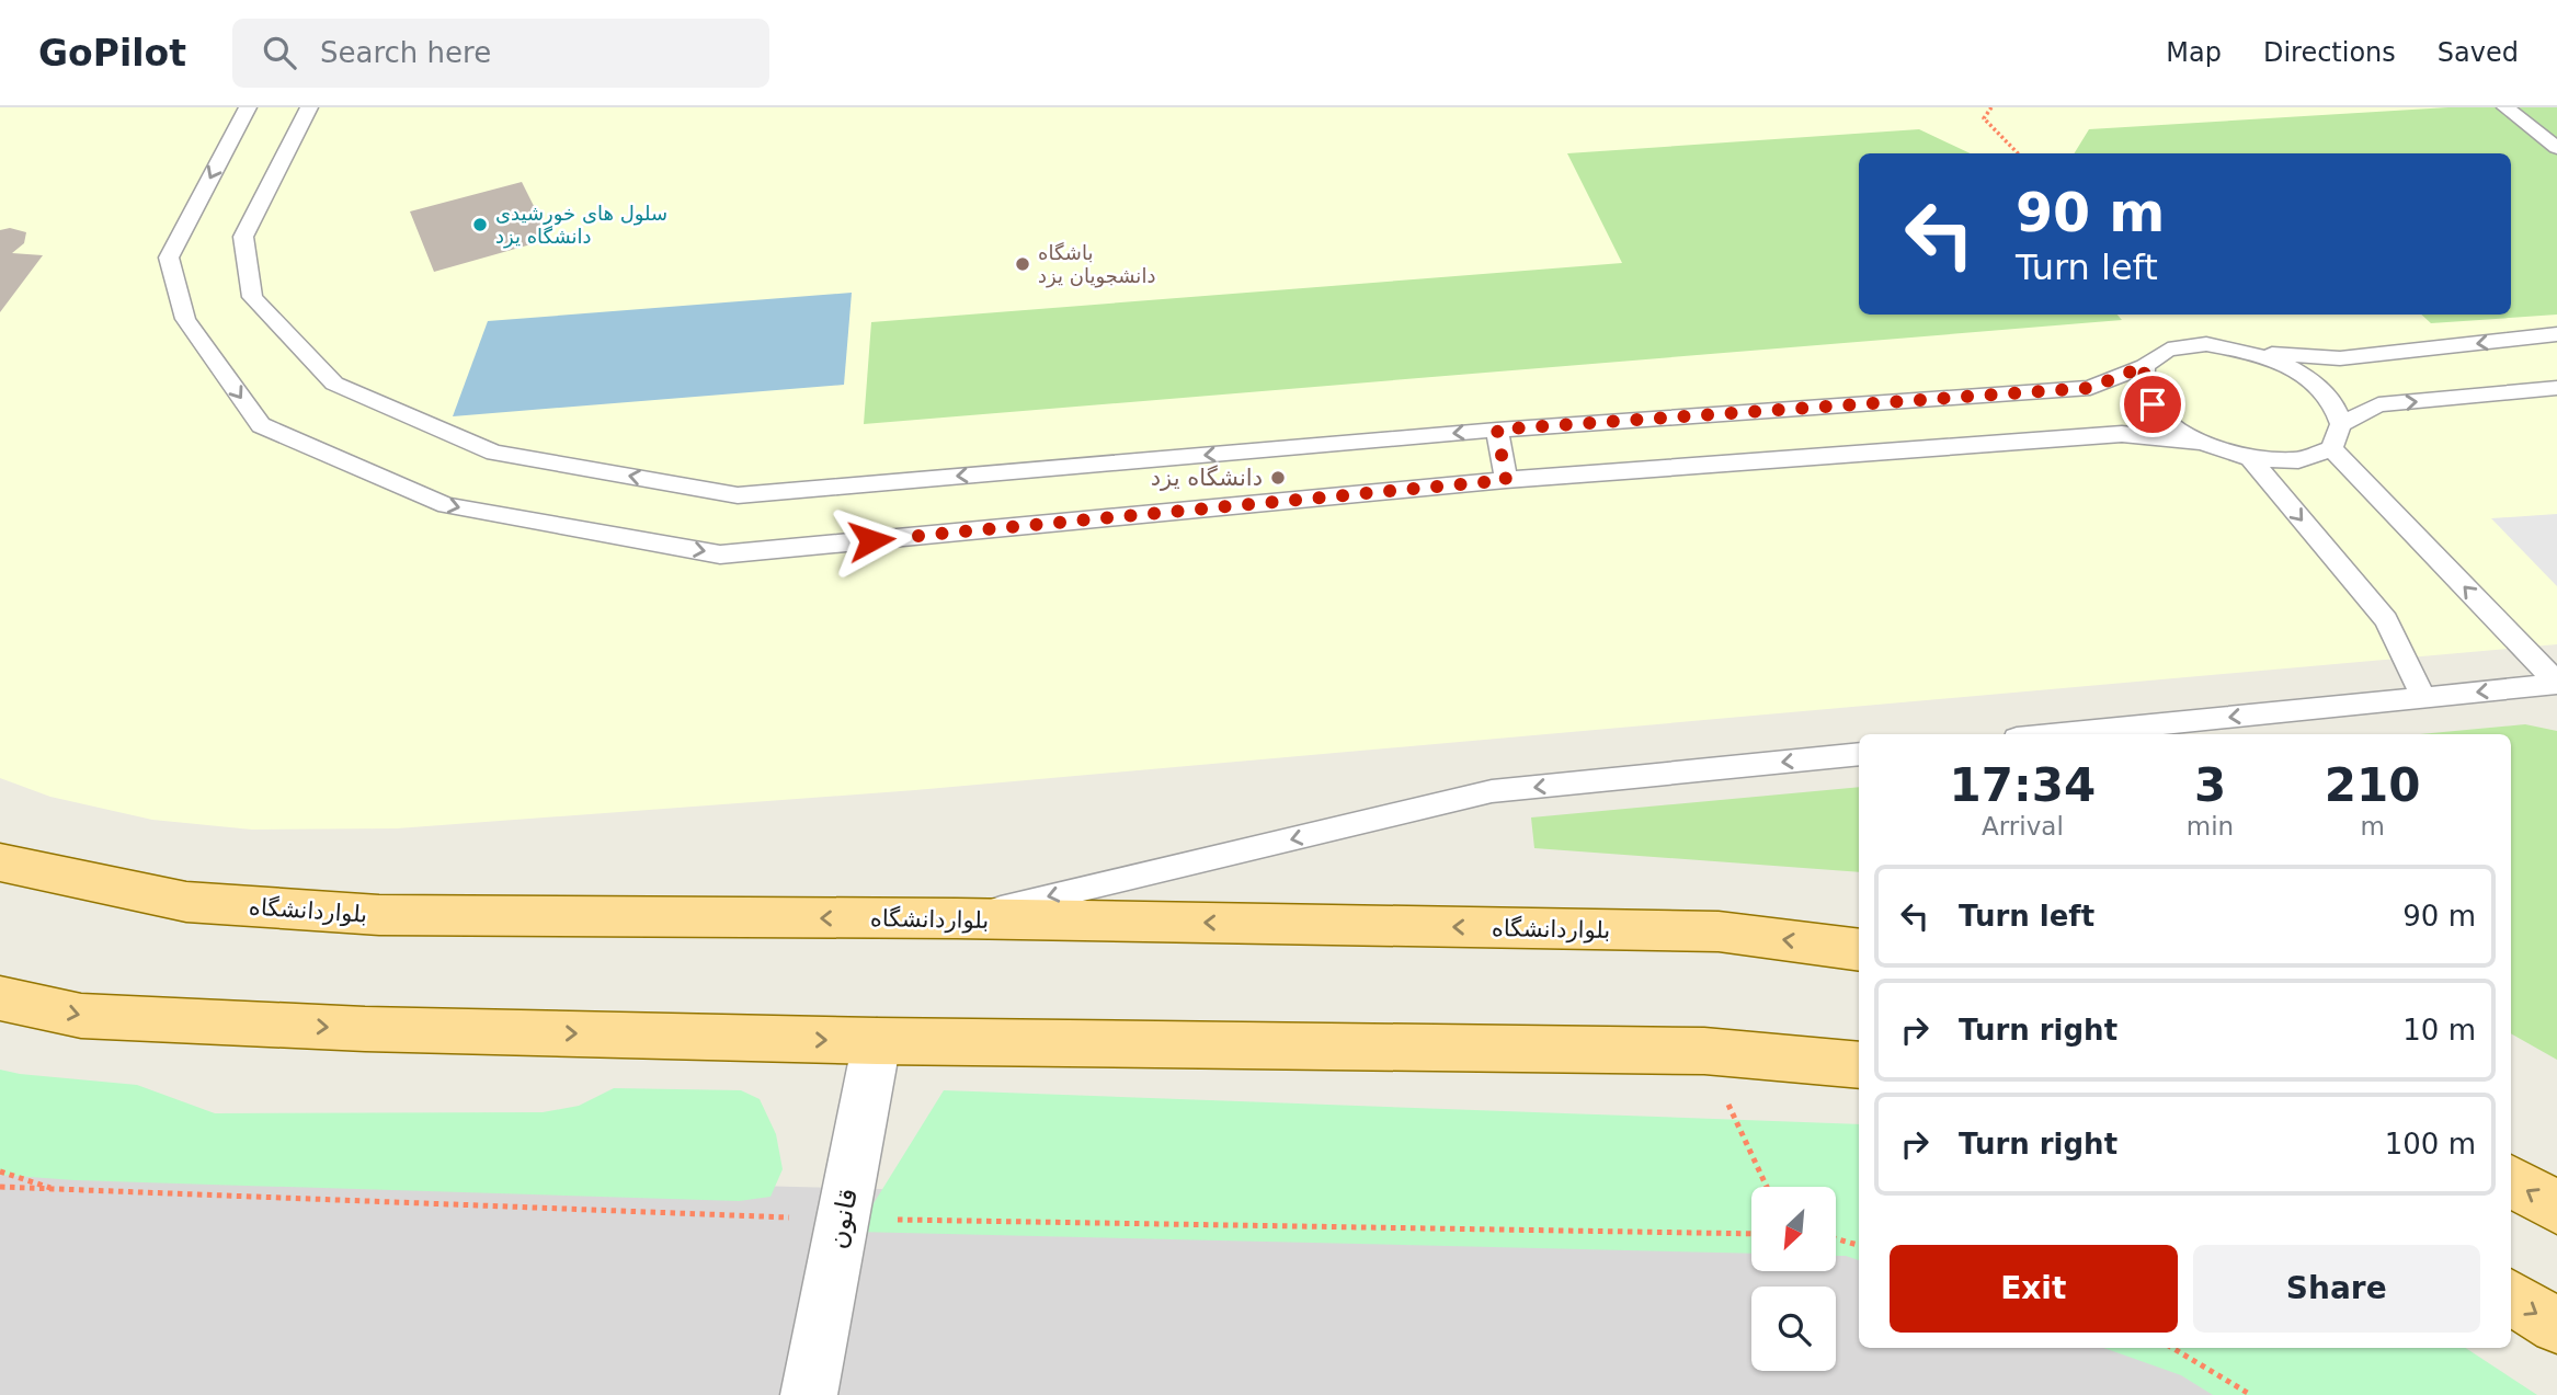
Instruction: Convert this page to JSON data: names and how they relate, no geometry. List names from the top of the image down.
{
  "streets": {
    "main road": ["بلواردانشگاه"],
    "street": ["قانون"]
  },
  "places": ["سلول های خورشیدی دانشگاه یزد", "باشگاه دانشجویان یزد", "دانشگاه یزد"],
  "north": "bottom left",
  "page": {
    "header": "GoPilot",
    "search": "Search here",
    "nav": ["Map", "Directions", "Saved"],
    "turn": ["90 m", "Turn left"],
    "eta": [
      "17:34",
      "Arrival",
      "3",
      "min",
      "210",
      "m"
    ],
    "list": [
      {
        "name": "Turn left",
        "value": "90 m"
      },
      {
        "name": "Turn right",
        "value": "10 m"
      },
      {
        "name": "Turn right",
        "value": "100 m"
      }
    ],
    "buttons": ["Exit", "Share"]
  }
}
